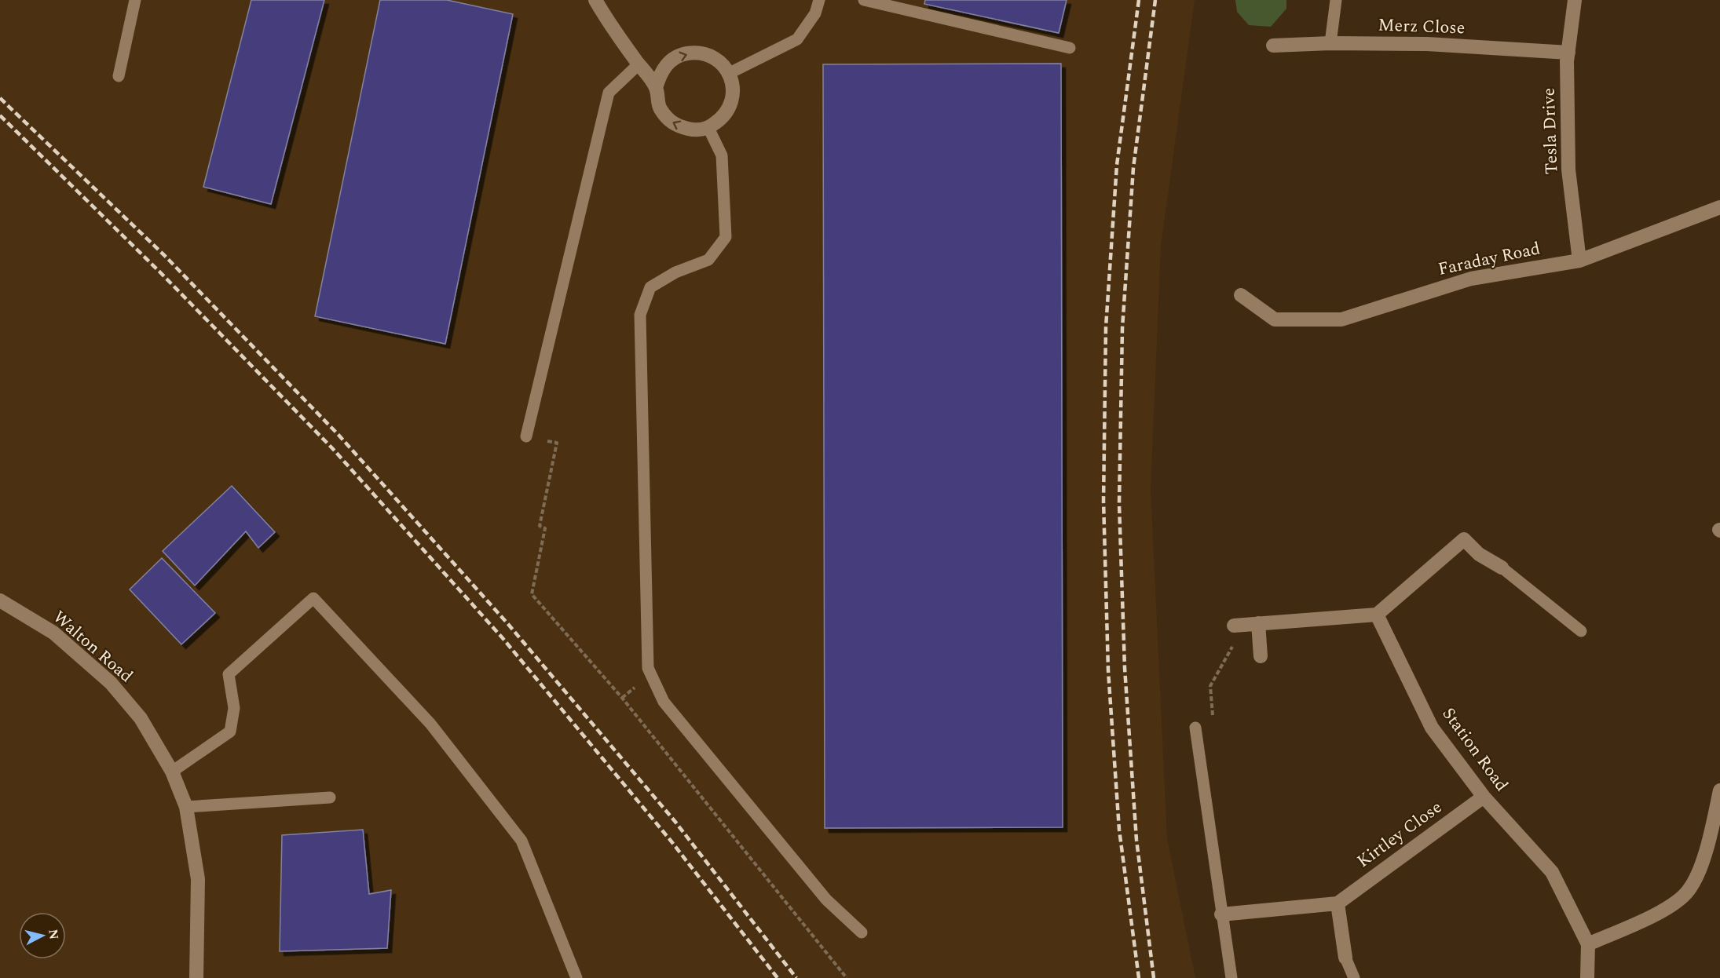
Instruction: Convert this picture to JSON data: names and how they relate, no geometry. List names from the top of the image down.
{
  "streets": {
    "street": [
      "Merz Close",
      "Tesla Drive",
      "Faraday Road",
      "Walton Road",
      "Station Road",
      "Kirtley Close"
    ]
  },
  "crossings": [
    ["Merz Close", "Tesla Drive"],
    ["Tesla Drive", "Faraday Road"],
    ["Station Road", "Kirtley Close"]
  ],
  "north": "right"
}
